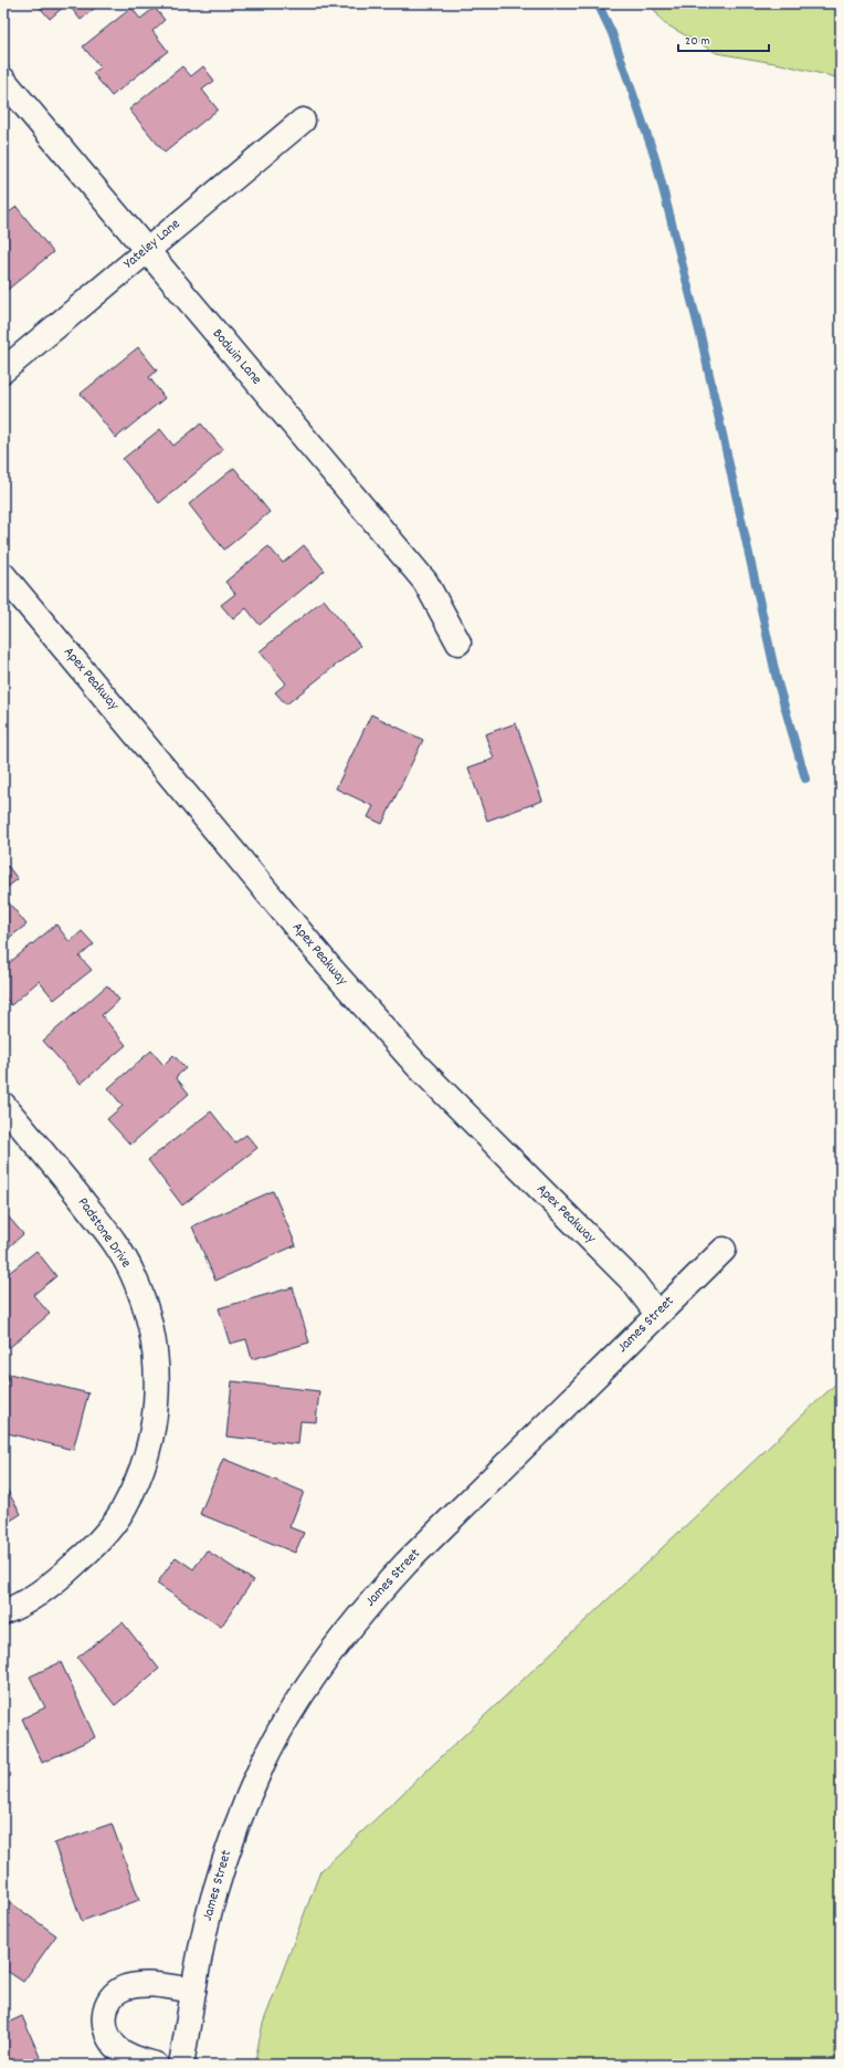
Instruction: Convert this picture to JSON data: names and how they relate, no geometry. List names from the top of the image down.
{
  "streets": {
    "street": [
      "Yateley Lane",
      "Bodwin Lane",
      "Apex Peakway",
      "Padstone Drive",
      "James Street"
    ]
  },
  "crossings": [
    ["Yateley Lane", "Bodwin Lane"],
    ["Apex Peakway", "James Street"]
  ],
  "scale_bar": "20 m"
}
